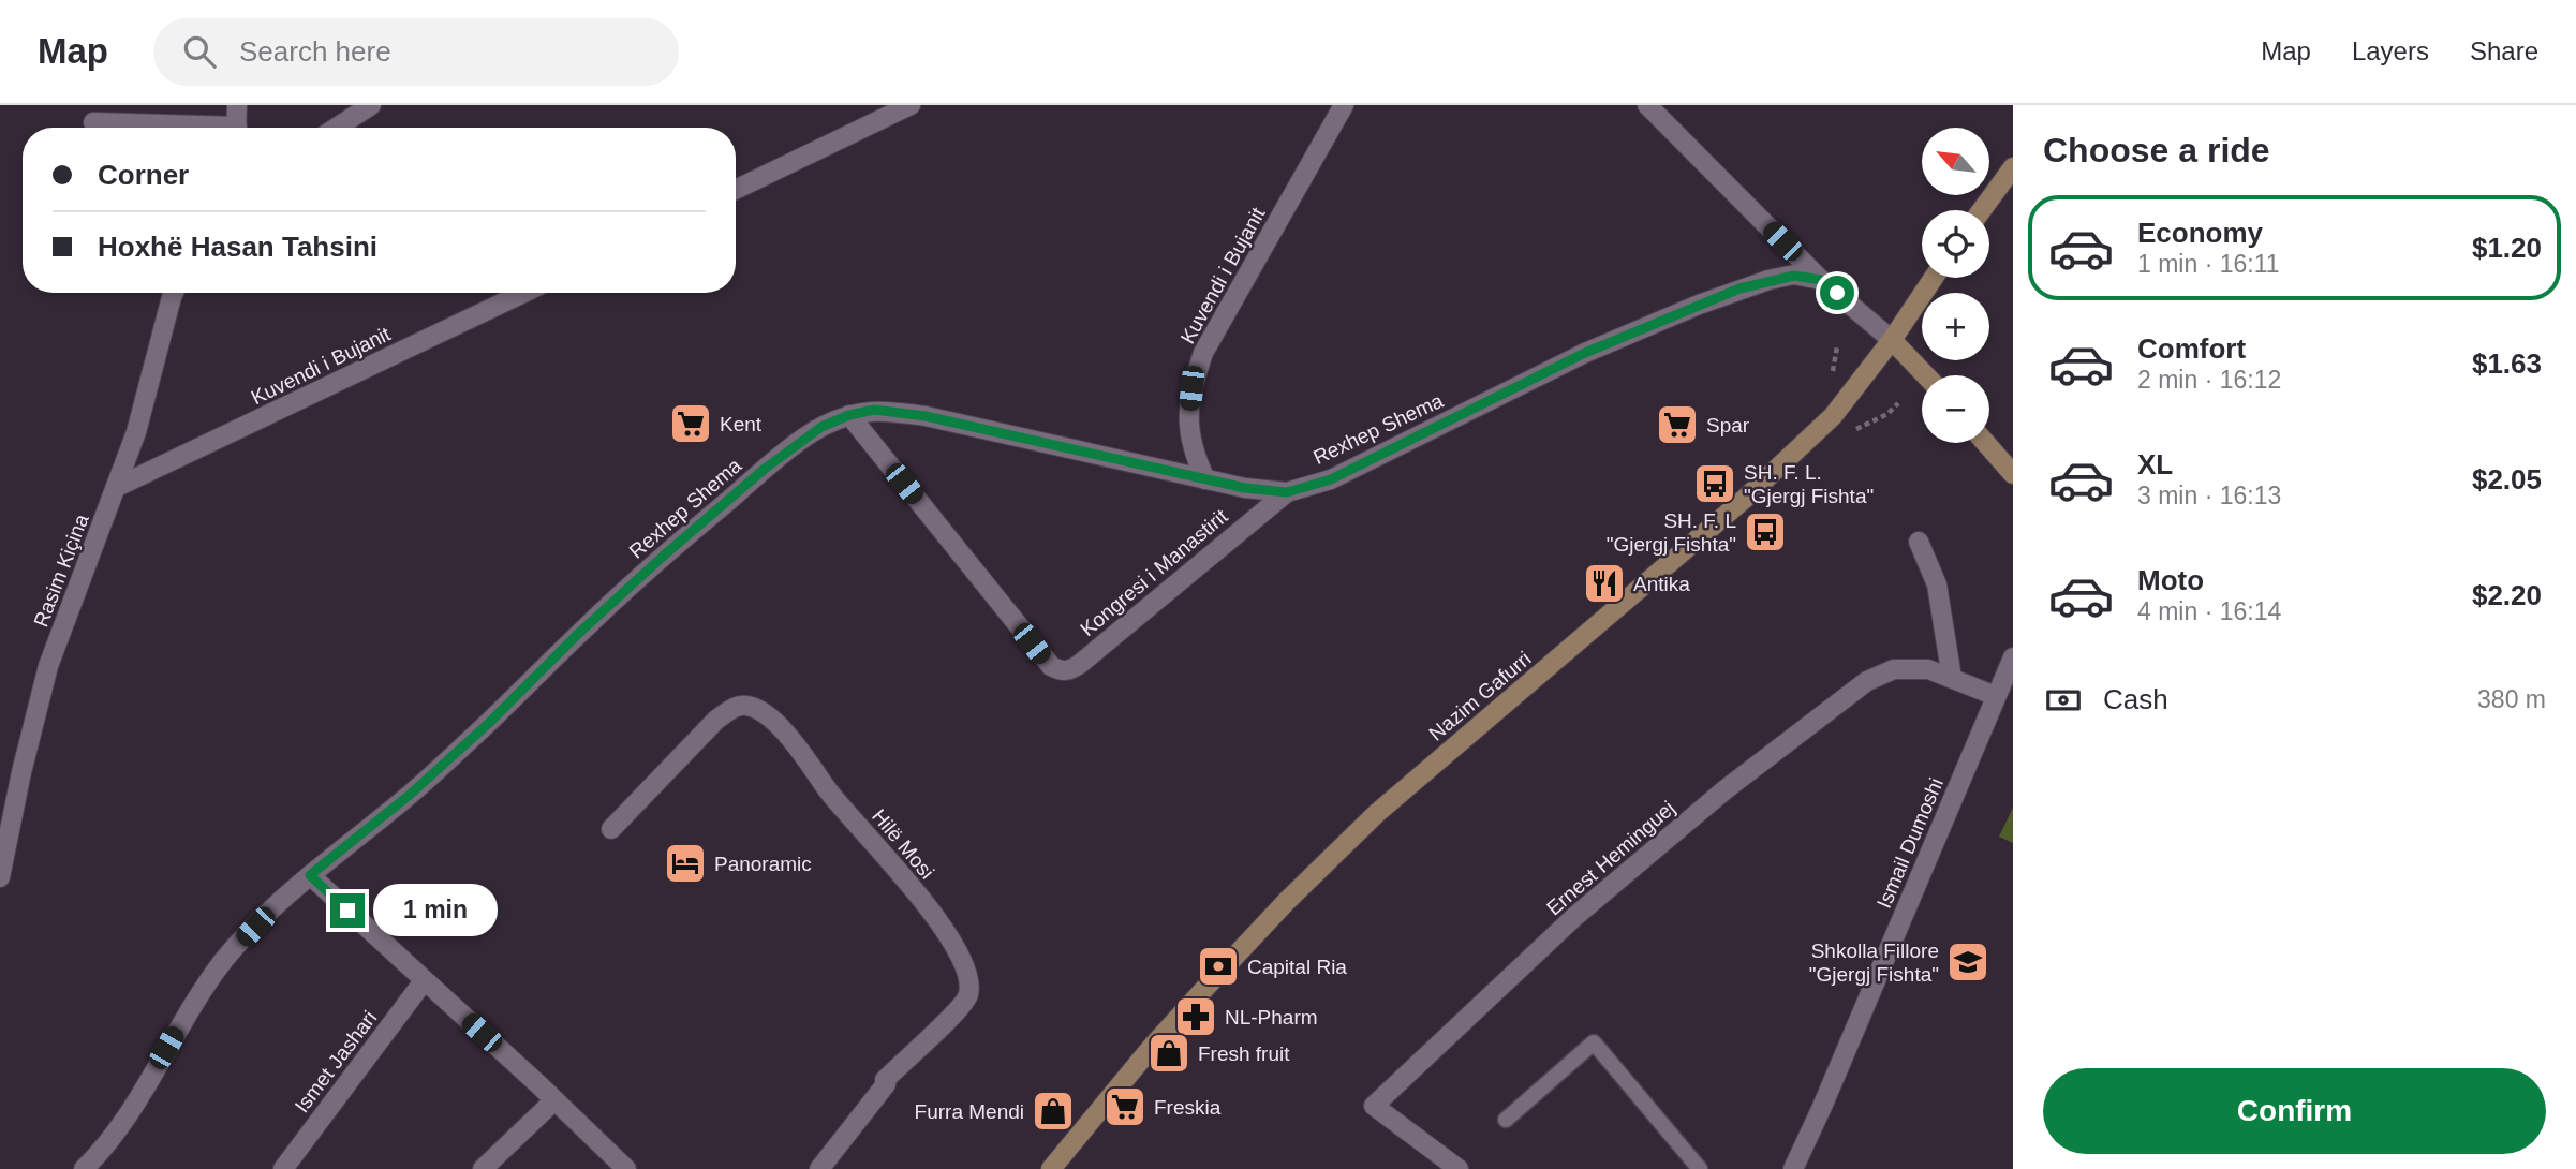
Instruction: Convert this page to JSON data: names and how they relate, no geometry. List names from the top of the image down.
{
  "streets": {
    "street": [
      "Kuvendi i Bujanit",
      "Rexhep Shema",
      "Rasim Kiçina",
      "Kongresi i Manastirit",
      "Nazim Gafurri",
      "Ismail Dumoshi",
      "Hilë Mosi",
      "Ernest Heminguej",
      "Ismet Jashari"
    ]
  },
  "crossings": [
    ["Kuvendi i Bujanit", "Rexhep Shema"],
    ["Kuvendi i Bujanit", "Rasim Kiçina"],
    ["Rexhep Shema", "Kongresi i Manastirit"],
    ["Ismail Dumoshi", "Ernest Heminguej"]
  ],
  "places": {
    "supermarket": ["Kent", "Spar", "Freskia"],
    "bus stop": ["SH. F. L. \"Gjergj Fishta\"", "SH. F. L \"Gjergj Fishta\""],
    "restaurant": ["Antika"],
    "hotel": ["Panoramic"],
    "school or university": ["Shkolla Fillore \"Gjergj Fishta\""],
    "bank": ["Capital Ria"],
    "pharmacy": ["NL-Pharm"],
    "shop": ["Fresh fruit", "Furra Mendi"]
  },
  "north": "top left",
  "page": {
    "header": "Map",
    "search": "Search here",
    "nav": ["Map", "Layers", "Share"],
    "heading": "Choose a ride",
    "map_buttons": ["+", "−"],
    "banner": ["Corner", "Hoxhë Hasan Tahsini"],
    "list": [
      {
        "name": "Economy",
        "note": "1 min · 16:11",
        "value": "$1.20"
      },
      {
        "name": "Comfort",
        "note": "2 min · 16:12",
        "value": "$1.63"
      },
      {
        "name": "XL",
        "note": "3 min · 16:13",
        "value": "$2.05"
      },
      {
        "name": "Moto",
        "note": "4 min · 16:14",
        "value": "$2.20"
      }
    ],
    "pay": ["Cash", "380 m"],
    "bubble": "1 min",
    "buttons": "Confirm"
  }
}
